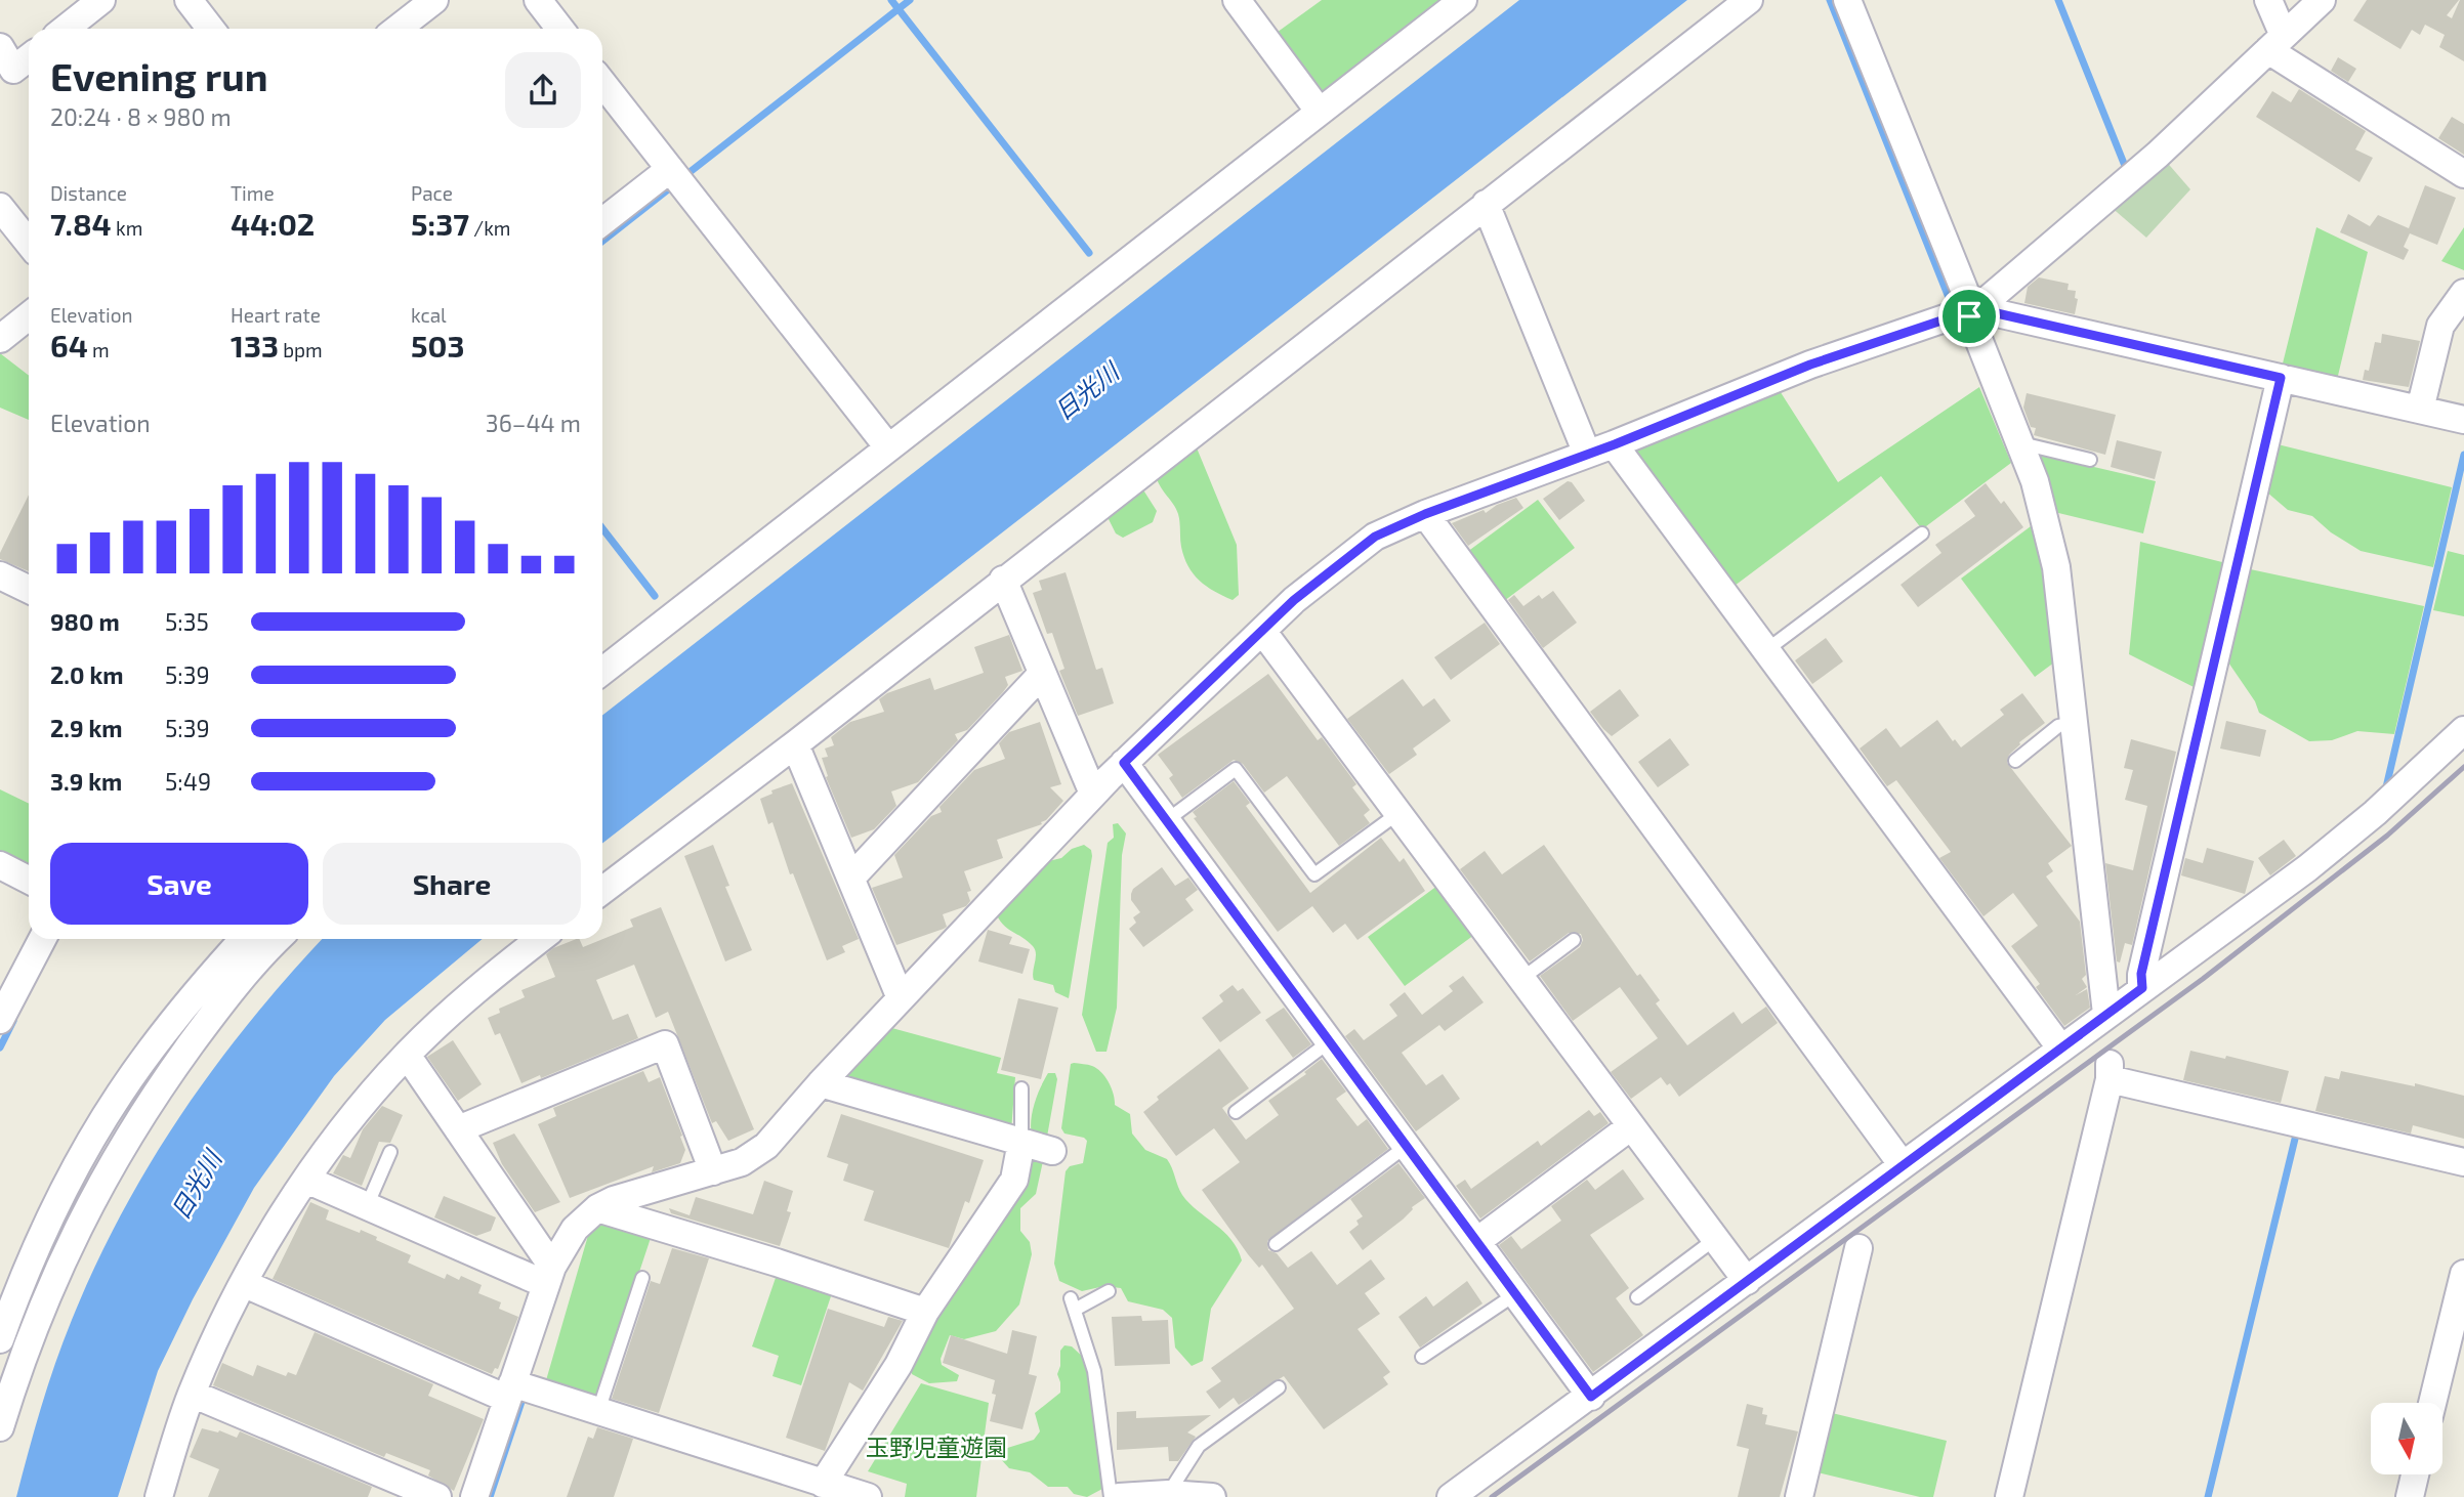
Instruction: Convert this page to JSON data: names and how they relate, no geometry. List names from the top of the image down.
{
  "water": ["日光川"],
  "parks": ["玉野児童遊園"],
  "north": "bottom",
  "page": {
    "heading": ["Evening run", "20:24 · 8 × 980 m"],
    "stats": [
      ["Distance", "7.84 km"],
      ["Time", "44:02"],
      ["Pace", "5:37 /km"],
      ["Elevation", "64 m"],
      ["Heart rate", "133 bpm"],
      ["kcal", "503"]
    ],
    "chart": ["Elevation", "36–44 m"],
    "list": [
      {
        "name": "980 m",
        "note": "5:35"
      },
      {
        "name": "2.0 km",
        "note": "5:39"
      },
      {
        "name": "2.9 km",
        "note": "5:39"
      },
      {
        "name": "3.9 km",
        "note": "5:49"
      }
    ],
    "buttons": ["Save", "Share"]
  }
}
